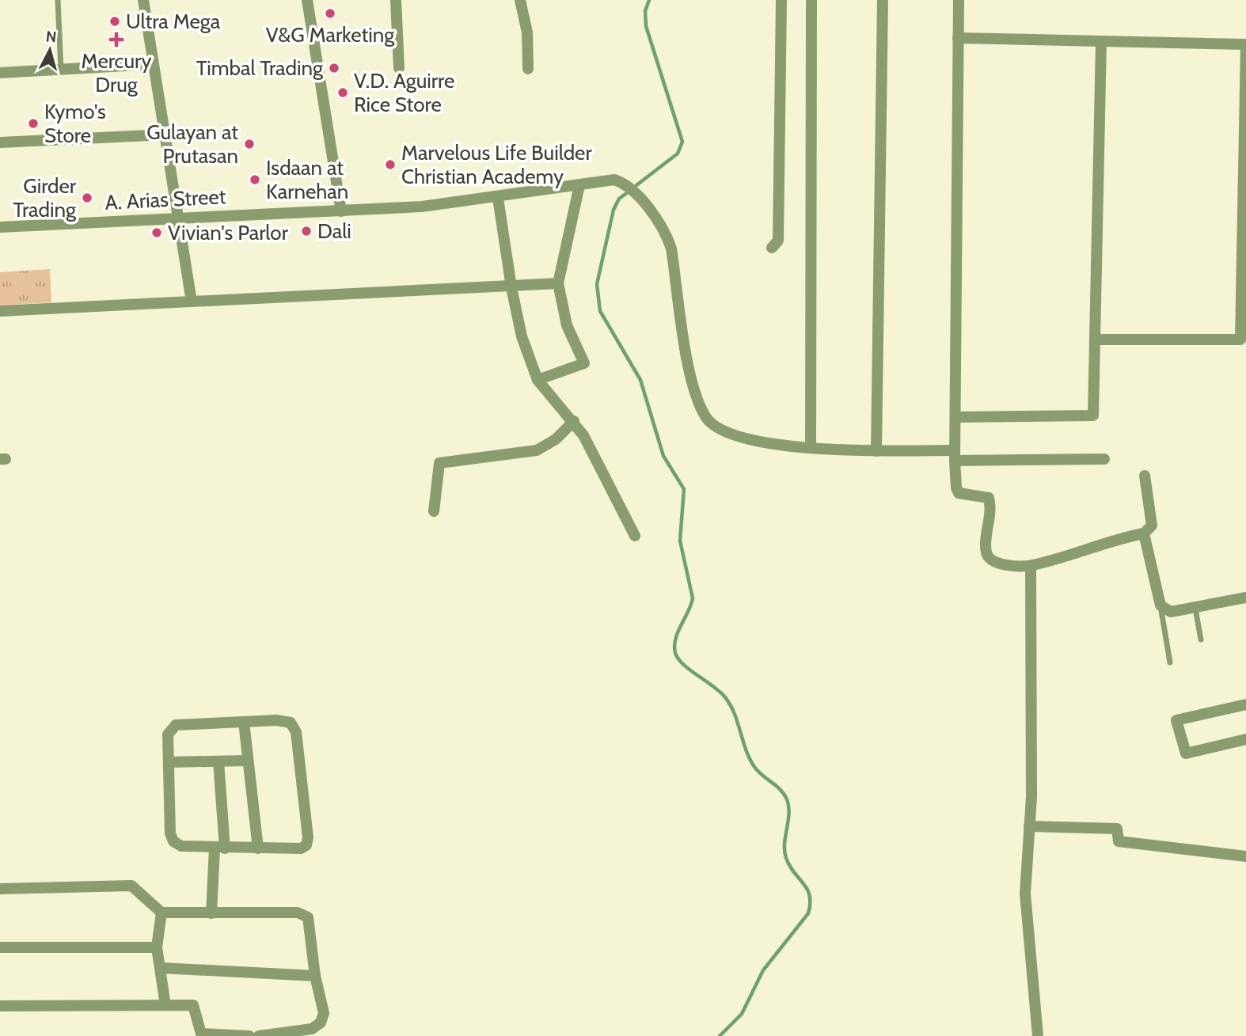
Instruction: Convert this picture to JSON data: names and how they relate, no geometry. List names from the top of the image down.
{
  "streets": {
    "street": ["A. Arias Street"]
  },
  "places": {
    "other": [
      "V&G Marketing",
      "Ultra Mega",
      "Timbal Trading",
      "V.D. Aguirre Rice Store",
      "Kymo's Store",
      "Gulayan at Prutasan",
      "Marvelous Life Builder Christian Academy",
      "Isdaan at Karnehan",
      "Girder Trading",
      "Dali",
      "Vivian's Parlor"
    ],
    "health": ["Mercury Drug"]
  },
  "north": "top"
}
